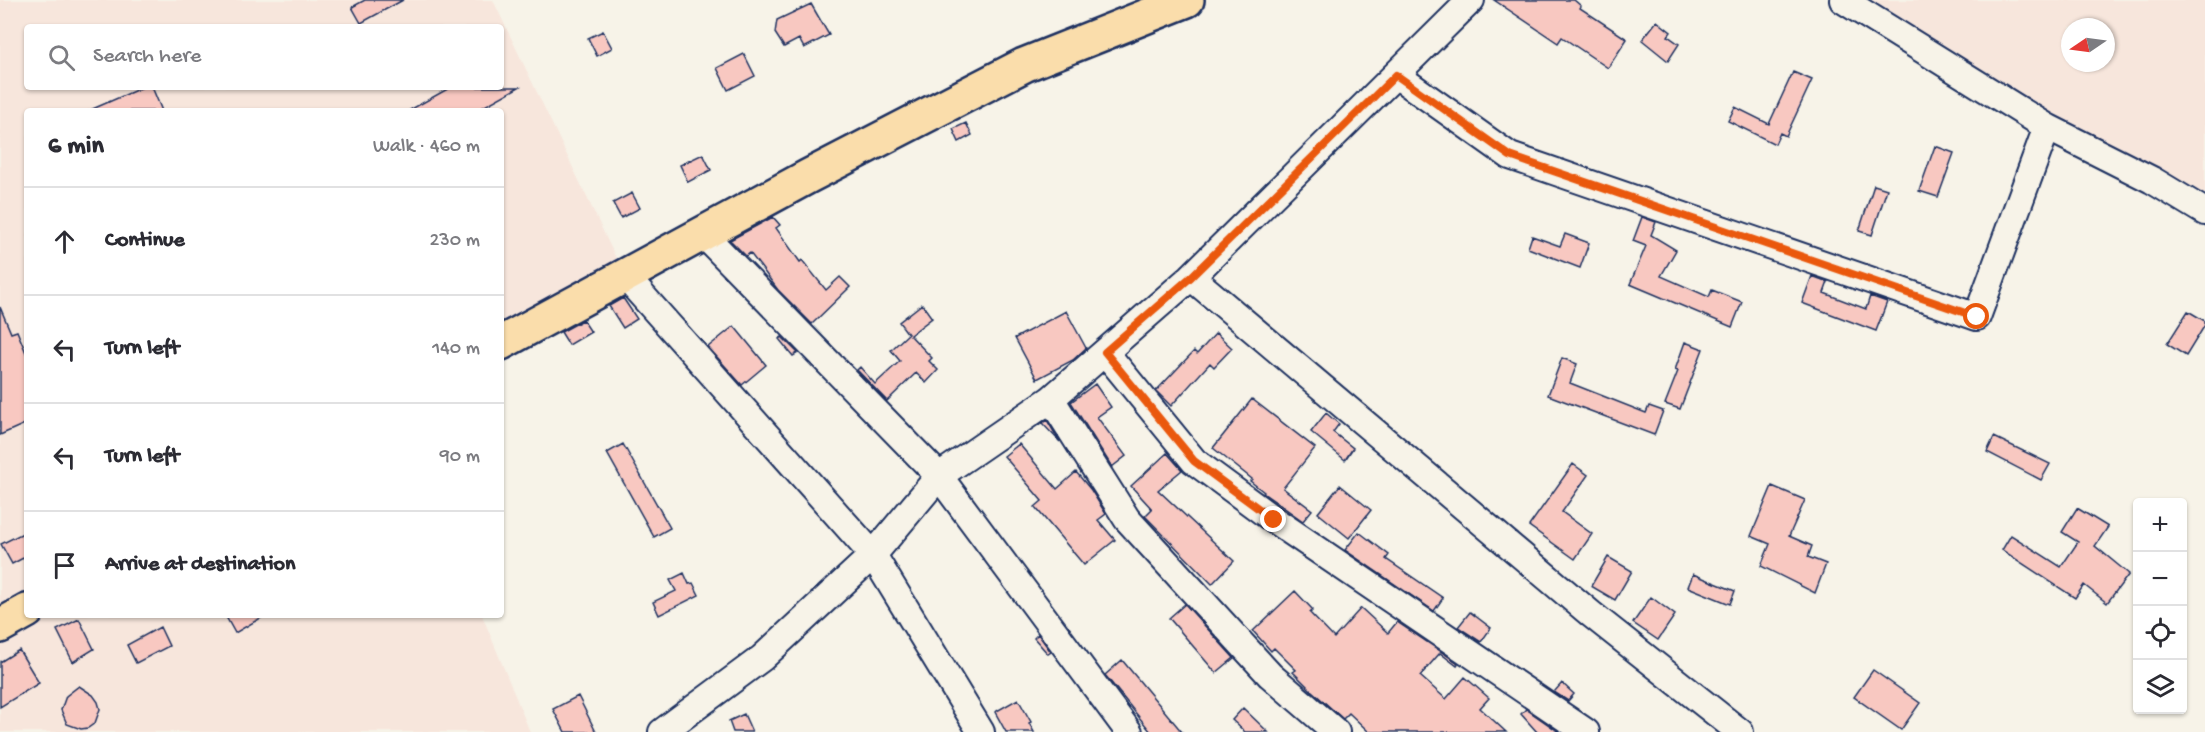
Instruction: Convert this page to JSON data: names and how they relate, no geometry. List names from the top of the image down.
{
  "north": "left",
  "page": {
    "search": "Search here",
    "heading": ["6 min", "Walk · 460 m"],
    "list": [
      ["Continue", "230 m"],
      ["Turn left", "140 m"],
      ["Turn left", "90 m"],
      "Arrive at destination"
    ],
    "map_buttons": ["+", "−"]
  }
}
